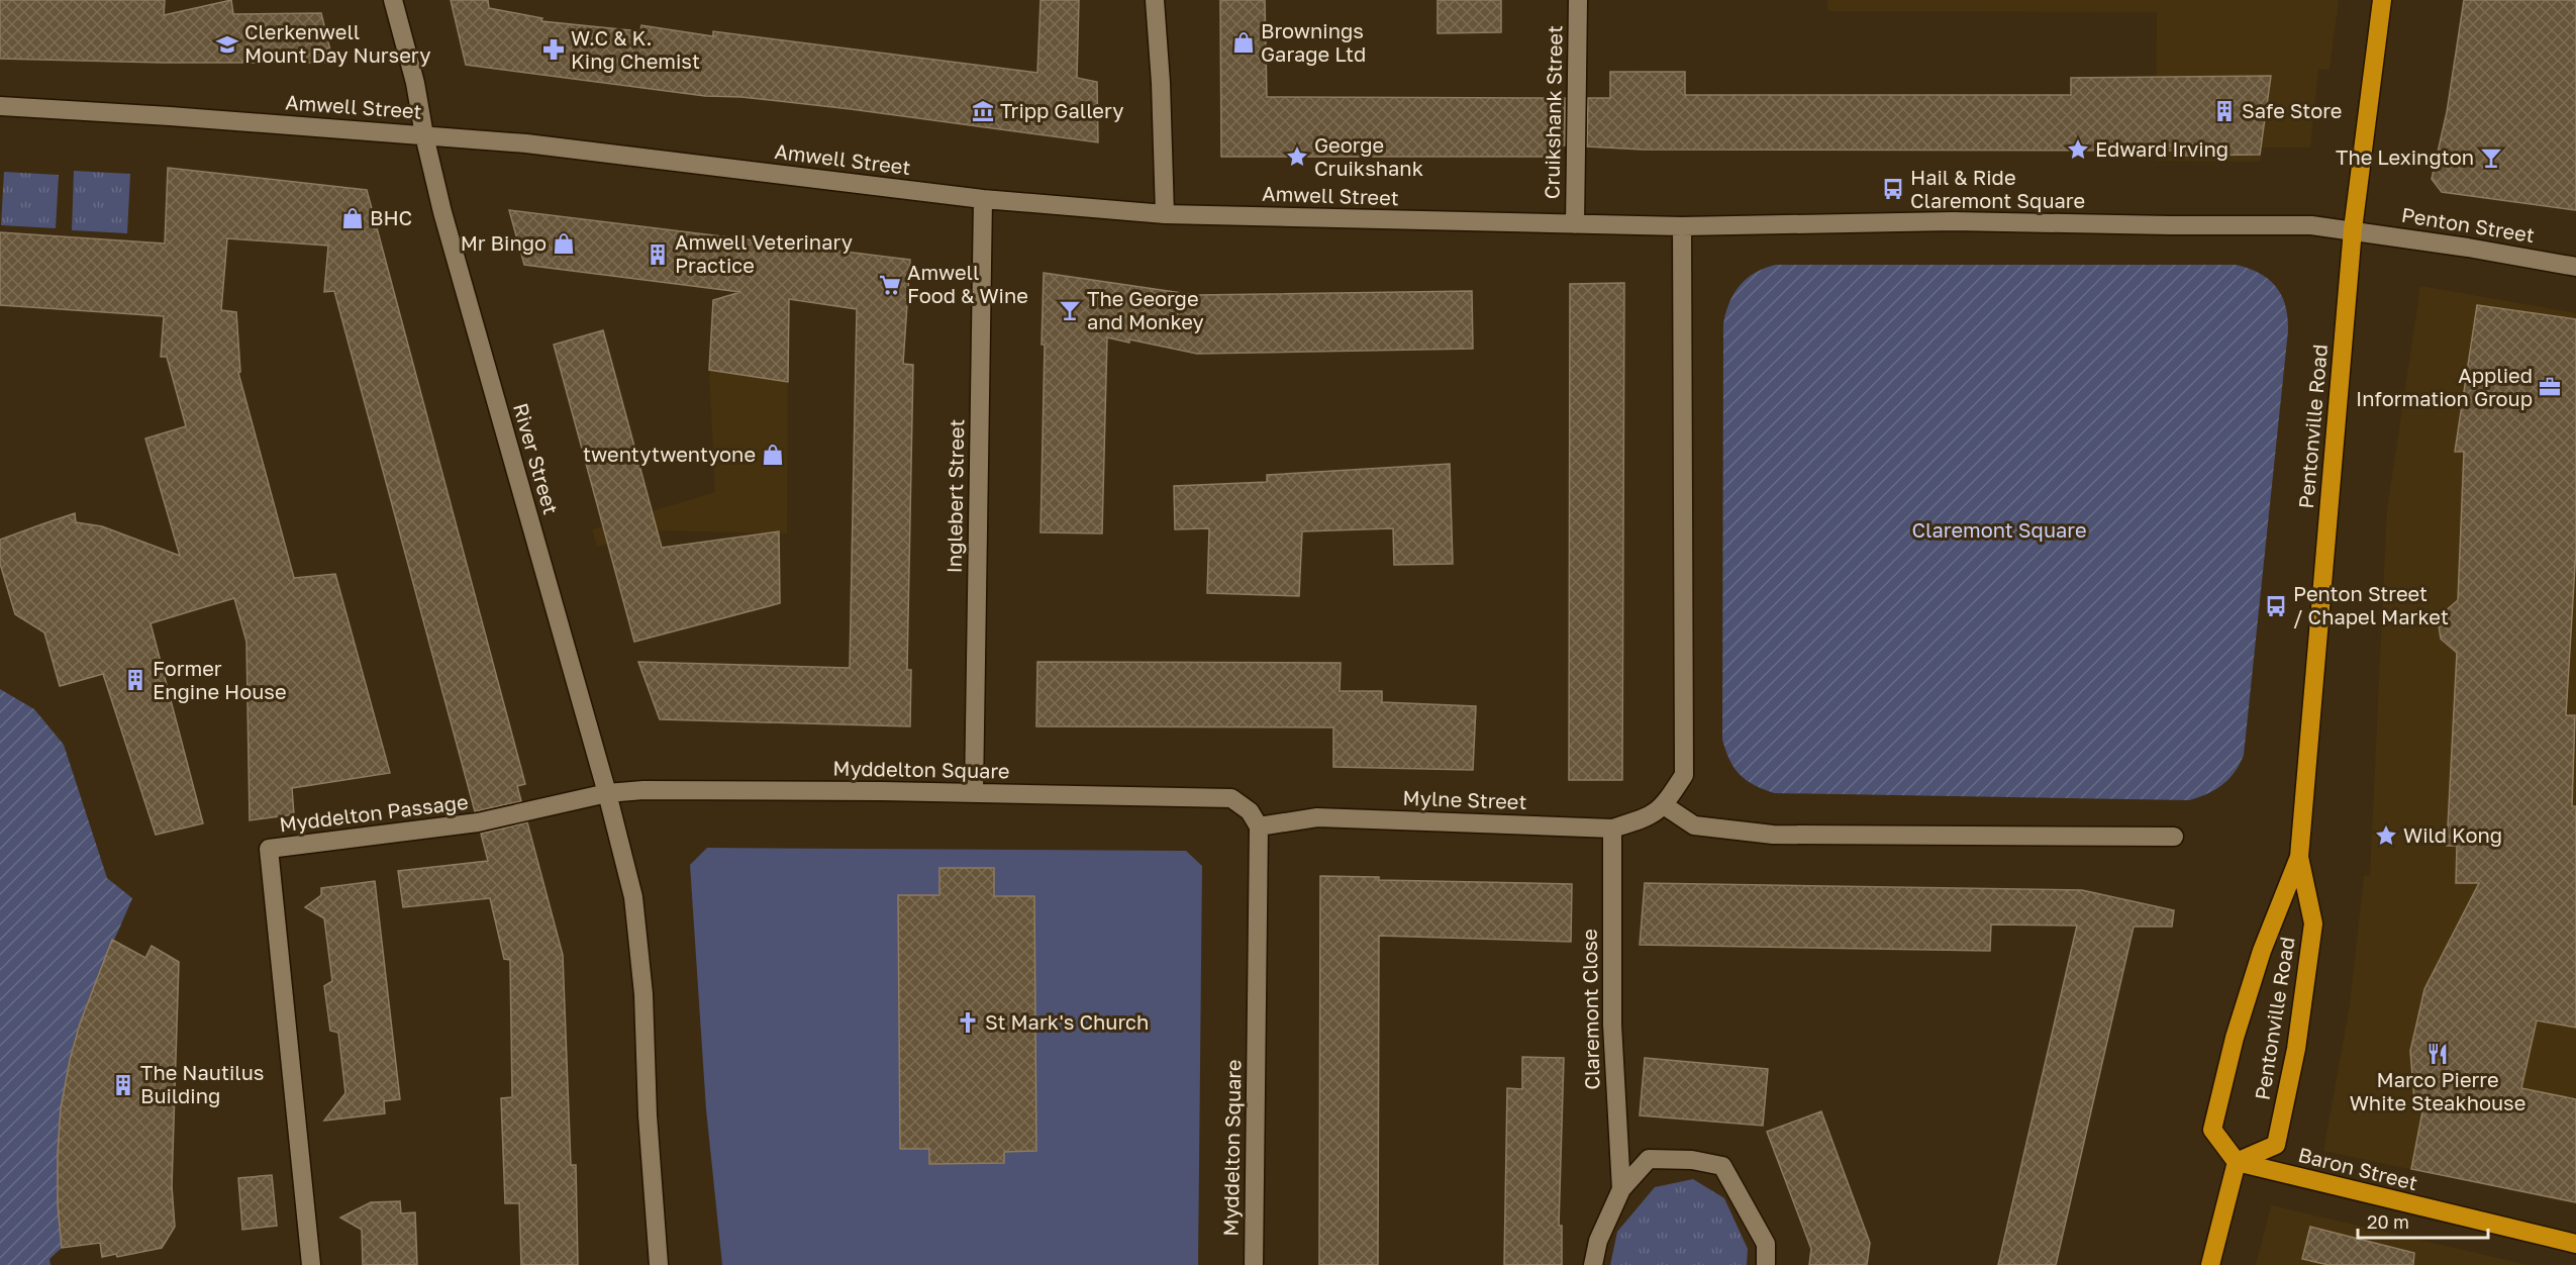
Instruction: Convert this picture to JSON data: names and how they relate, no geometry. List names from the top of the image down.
{
  "streets": {
    "highway": ["Pentonville Road", "Baron Street"],
    "street": [
      "Amwell Street",
      "Cruikshank Street",
      "Penton Street",
      "River Street",
      "Inglebert Street",
      "Myddelton Square",
      "Mylne Street",
      "Myddelton Passage",
      "Claremont Close"
    ]
  },
  "crossings": [
    ["Amwell Street", "Cruikshank Street"],
    ["Amwell Street", "River Street"],
    ["Amwell Street", "Inglebert Street"],
    ["Penton Street", "Pentonville Road"],
    ["Pentonville Road", "Baron Street"],
    ["River Street", "Myddelton Square"],
    ["River Street", "Myddelton Passage"],
    ["Inglebert Street", "Myddelton Square"],
    ["Myddelton Square", "Mylne Street"],
    ["Myddelton Square", "Myddelton Passage"],
    ["Mylne Street", "Claremont Close"]
  ],
  "parks": ["Claremont Square"],
  "places": {
    "shop": [
      "Brownings Garage Ltd",
      "BHC",
      "Mr Bingo",
      "twentytwentyone"
    ],
    "school or university": ["Clerkenwell Mount Day Nursery"],
    "pharmacy": ["W.C & K. King Chemist"],
    "museum": ["Tripp Gallery"],
    "building": [
      "Safe Store",
      "Amwell Veterinary Practice",
      "Former Engine House",
      "The Nautilus Building"
    ],
    "place": ["Edward Irving", "George Cruikshank", "Wild Kong"],
    "bar": ["The Lexington", "The George and Monkey"],
    "bus stop": ["Hail & Ride Claremont Square", "Penton Street / Chapel Market"],
    "supermarket": ["Amwell Food & Wine"],
    "office": ["Applied Information Group"],
    "church": ["St Mark's Church"],
    "restaurant": ["Marco Pierre White Steakhouse"]
  },
  "scale_bar": "20 m"
}
